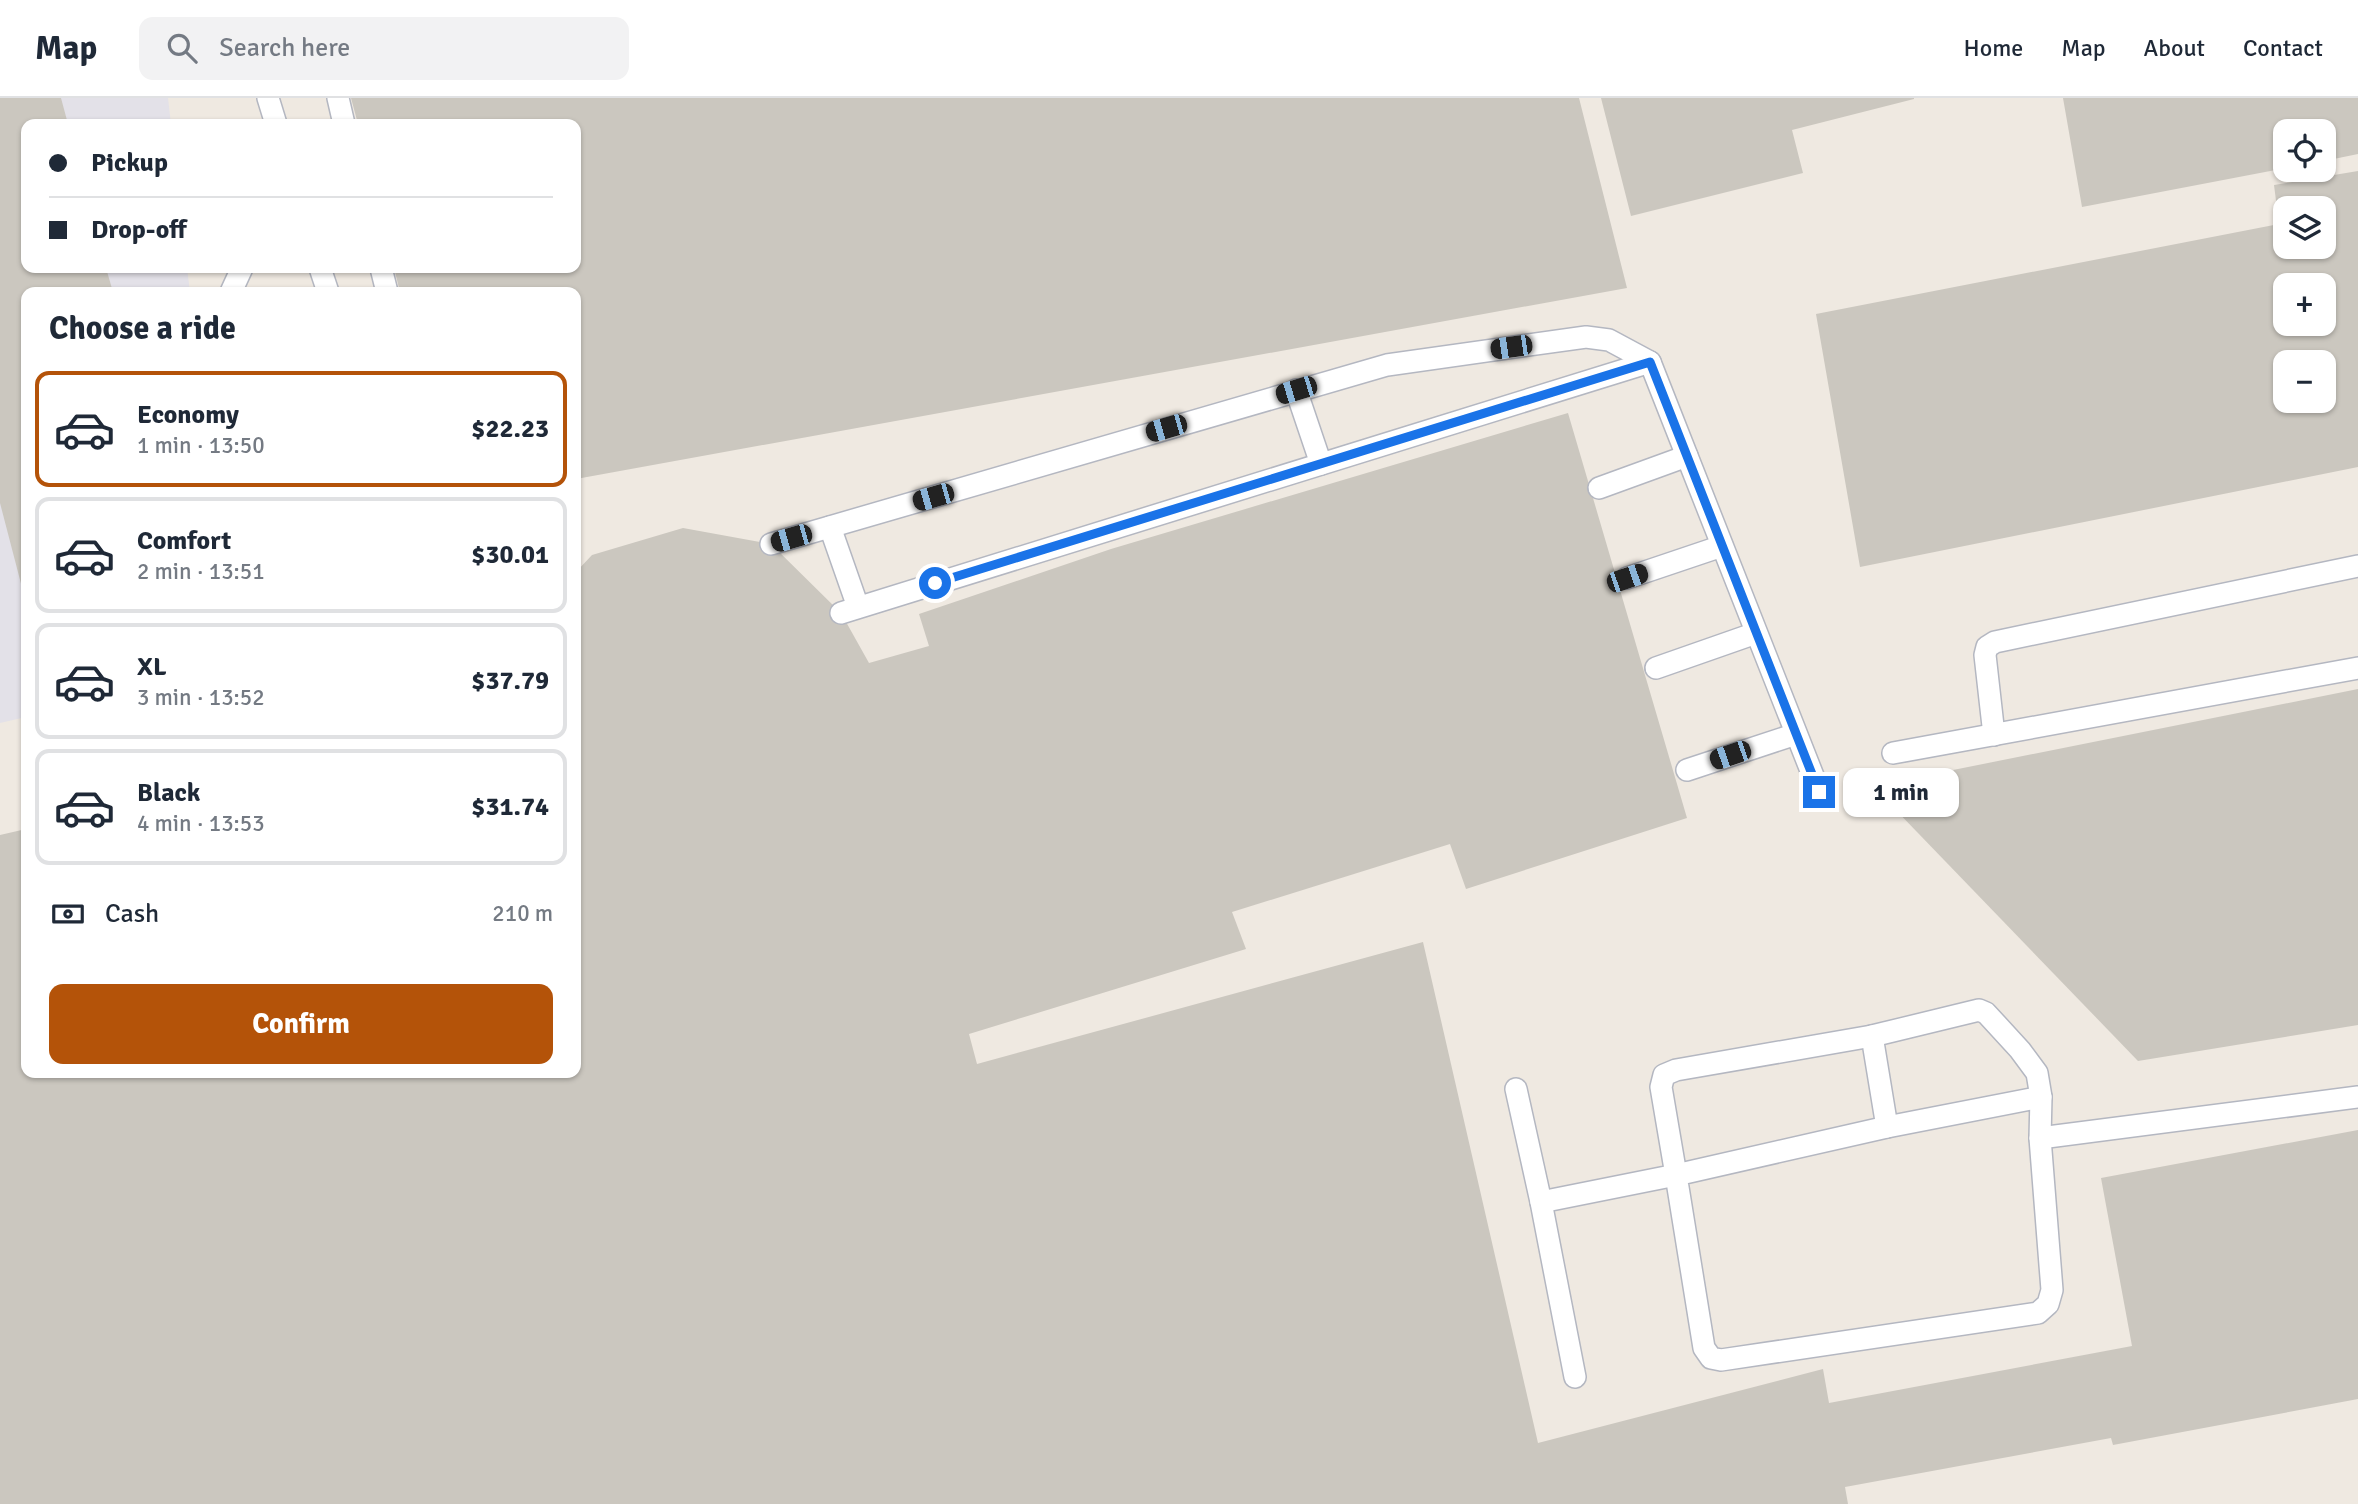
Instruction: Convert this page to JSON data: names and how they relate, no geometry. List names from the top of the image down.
{
  "page": {
    "header": "Map",
    "search": "Search here",
    "nav": [
      "Home",
      "Map",
      "About",
      "Contact"
    ],
    "map_buttons": ["+", "−"],
    "banner": ["Pickup", "Drop-off"],
    "heading": "Choose a ride",
    "list": [
      {
        "name": "Economy",
        "note": "1 min · 13:50",
        "value": "$22.23"
      },
      {
        "name": "Comfort",
        "note": "2 min · 13:51",
        "value": "$30.01"
      },
      {
        "name": "XL",
        "note": "3 min · 13:52",
        "value": "$37.79"
      },
      {
        "name": "Black",
        "note": "4 min · 13:53",
        "value": "$31.74"
      }
    ],
    "bubble": "1 min",
    "pay": ["Cash", "210 m"],
    "buttons": "Confirm"
  }
}
